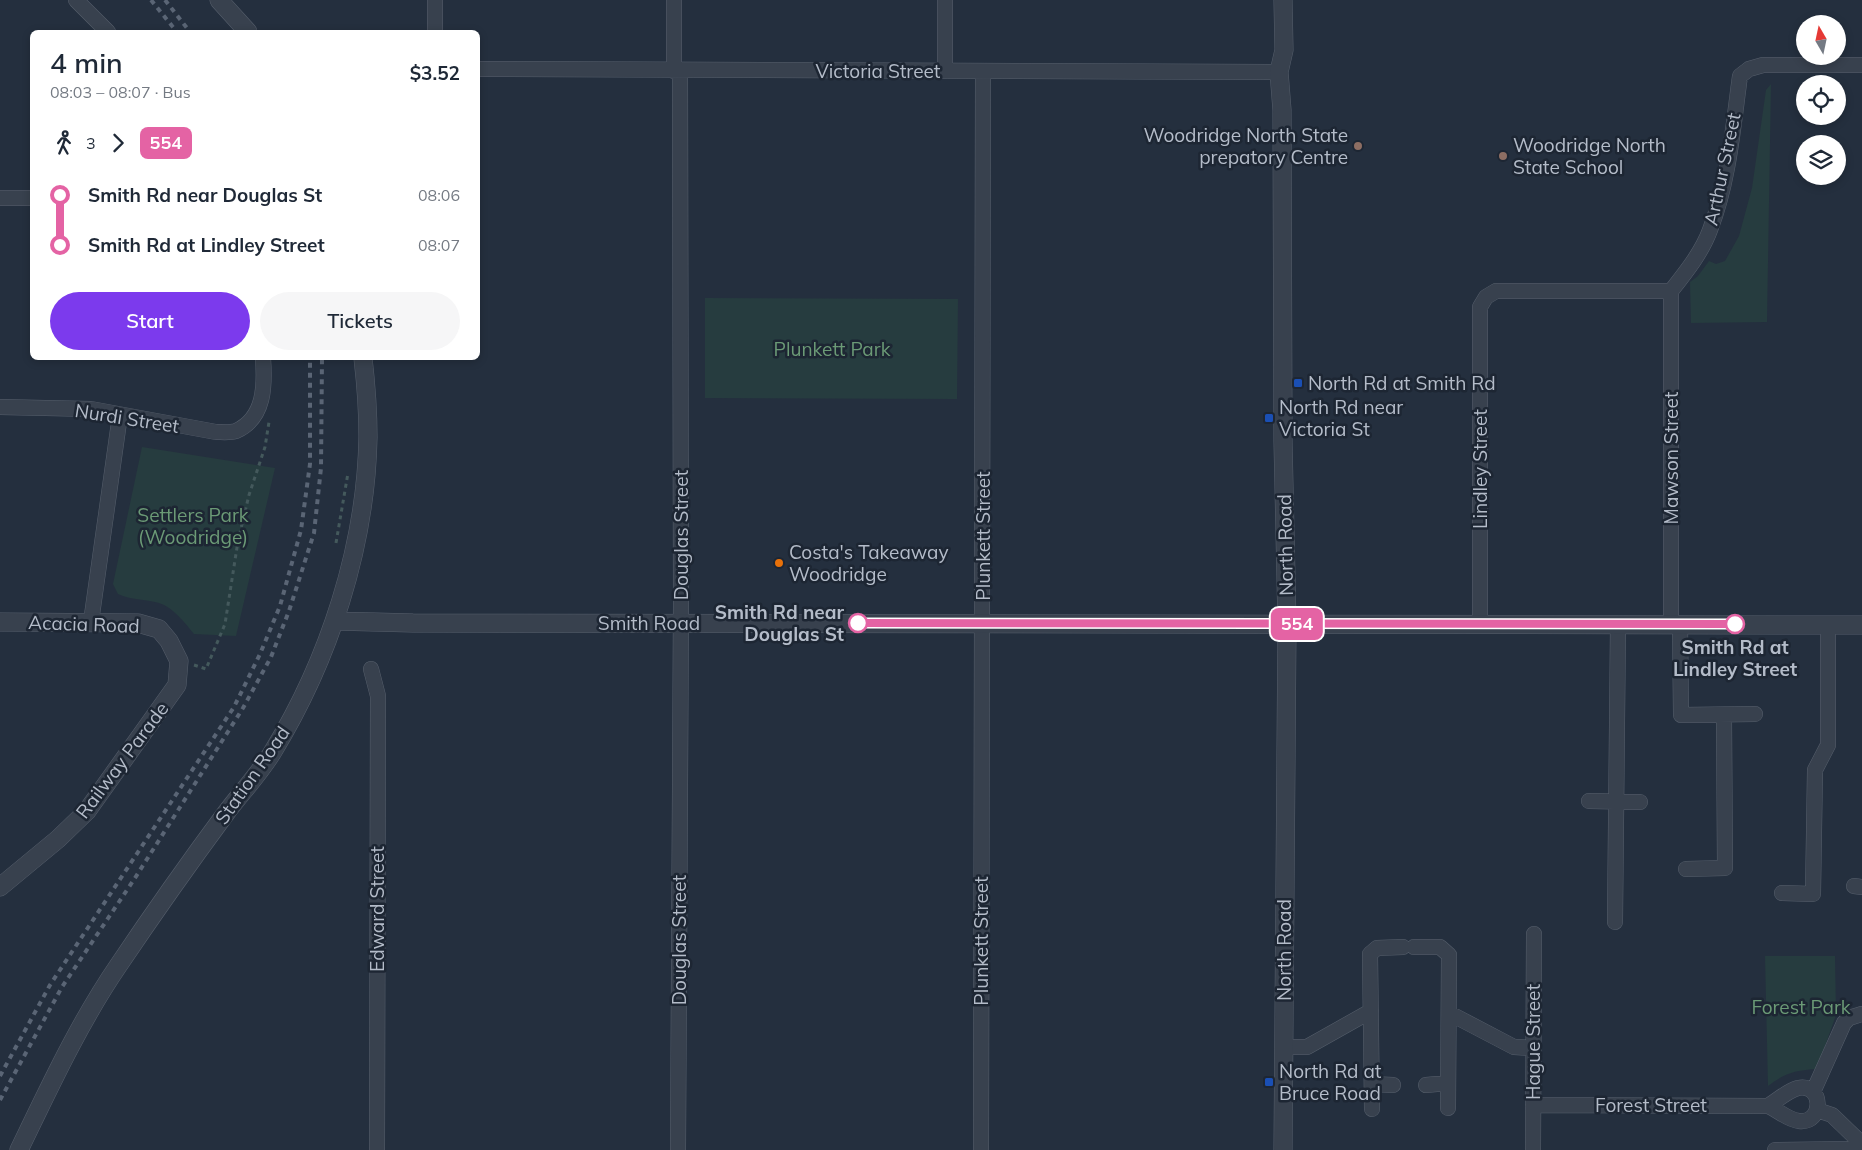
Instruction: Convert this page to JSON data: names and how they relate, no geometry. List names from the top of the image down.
{
  "streets": {
    "street": [
      "Victoria Street",
      "Arthur Street",
      "Nurdi Street",
      "Mawson Street",
      "Lindley Street",
      "Douglas Street",
      "Plunkett Street",
      "North Road",
      "Smith Road",
      "Acacia Road",
      "Railway Parade",
      "Station Road",
      "Edward Street",
      "Hague Street",
      "Forest Street"
    ]
  },
  "crossings": [
    ["Victoria Street", "Douglas Street"],
    ["Victoria Street", "Plunkett Street"],
    ["Victoria Street", "North Road"],
    ["Arthur Street", "Mawson Street"],
    ["Arthur Street", "Lindley Street"],
    ["Mawson Street", "Lindley Street"],
    ["Mawson Street", "Smith Road"],
    ["Lindley Street", "Smith Road"],
    ["Douglas Street", "Smith Road"],
    ["Plunkett Street", "Smith Road"],
    ["North Road", "Smith Road"],
    ["Smith Road", "Station Road"],
    ["Acacia Road", "Railway Parade"],
    ["Hague Street", "Forest Street"]
  ],
  "parks": ["Plunkett Park", "Settlers Park (Woodridge)", "Forest Park"],
  "places": {
    "other": [
      "Woodridge North State prepatory Centre",
      "Woodridge North State School",
      "Costa's Takeaway Woodridge",
      "Smith Rd near Douglas St",
      "Smith Rd at Lindley Street"
    ],
    "transit": ["North Rd at Smith Rd", "North Rd near Victoria St", "North Rd at Bruce Road"]
  },
  "lines": ["bus line 554"],
  "north": "top",
  "page": {
    "on_map": "554",
    "heading": ["4 min", "08:03 – 08:07 · Bus", "$3.52"],
    "legs": ["3", "554"],
    "list": [
      {
        "name": "Smith Rd near Douglas St",
        "value": "08:06"
      },
      {
        "name": "Smith Rd at Lindley Street",
        "value": "08:07"
      }
    ],
    "buttons": ["Start", "Tickets"]
  }
}
